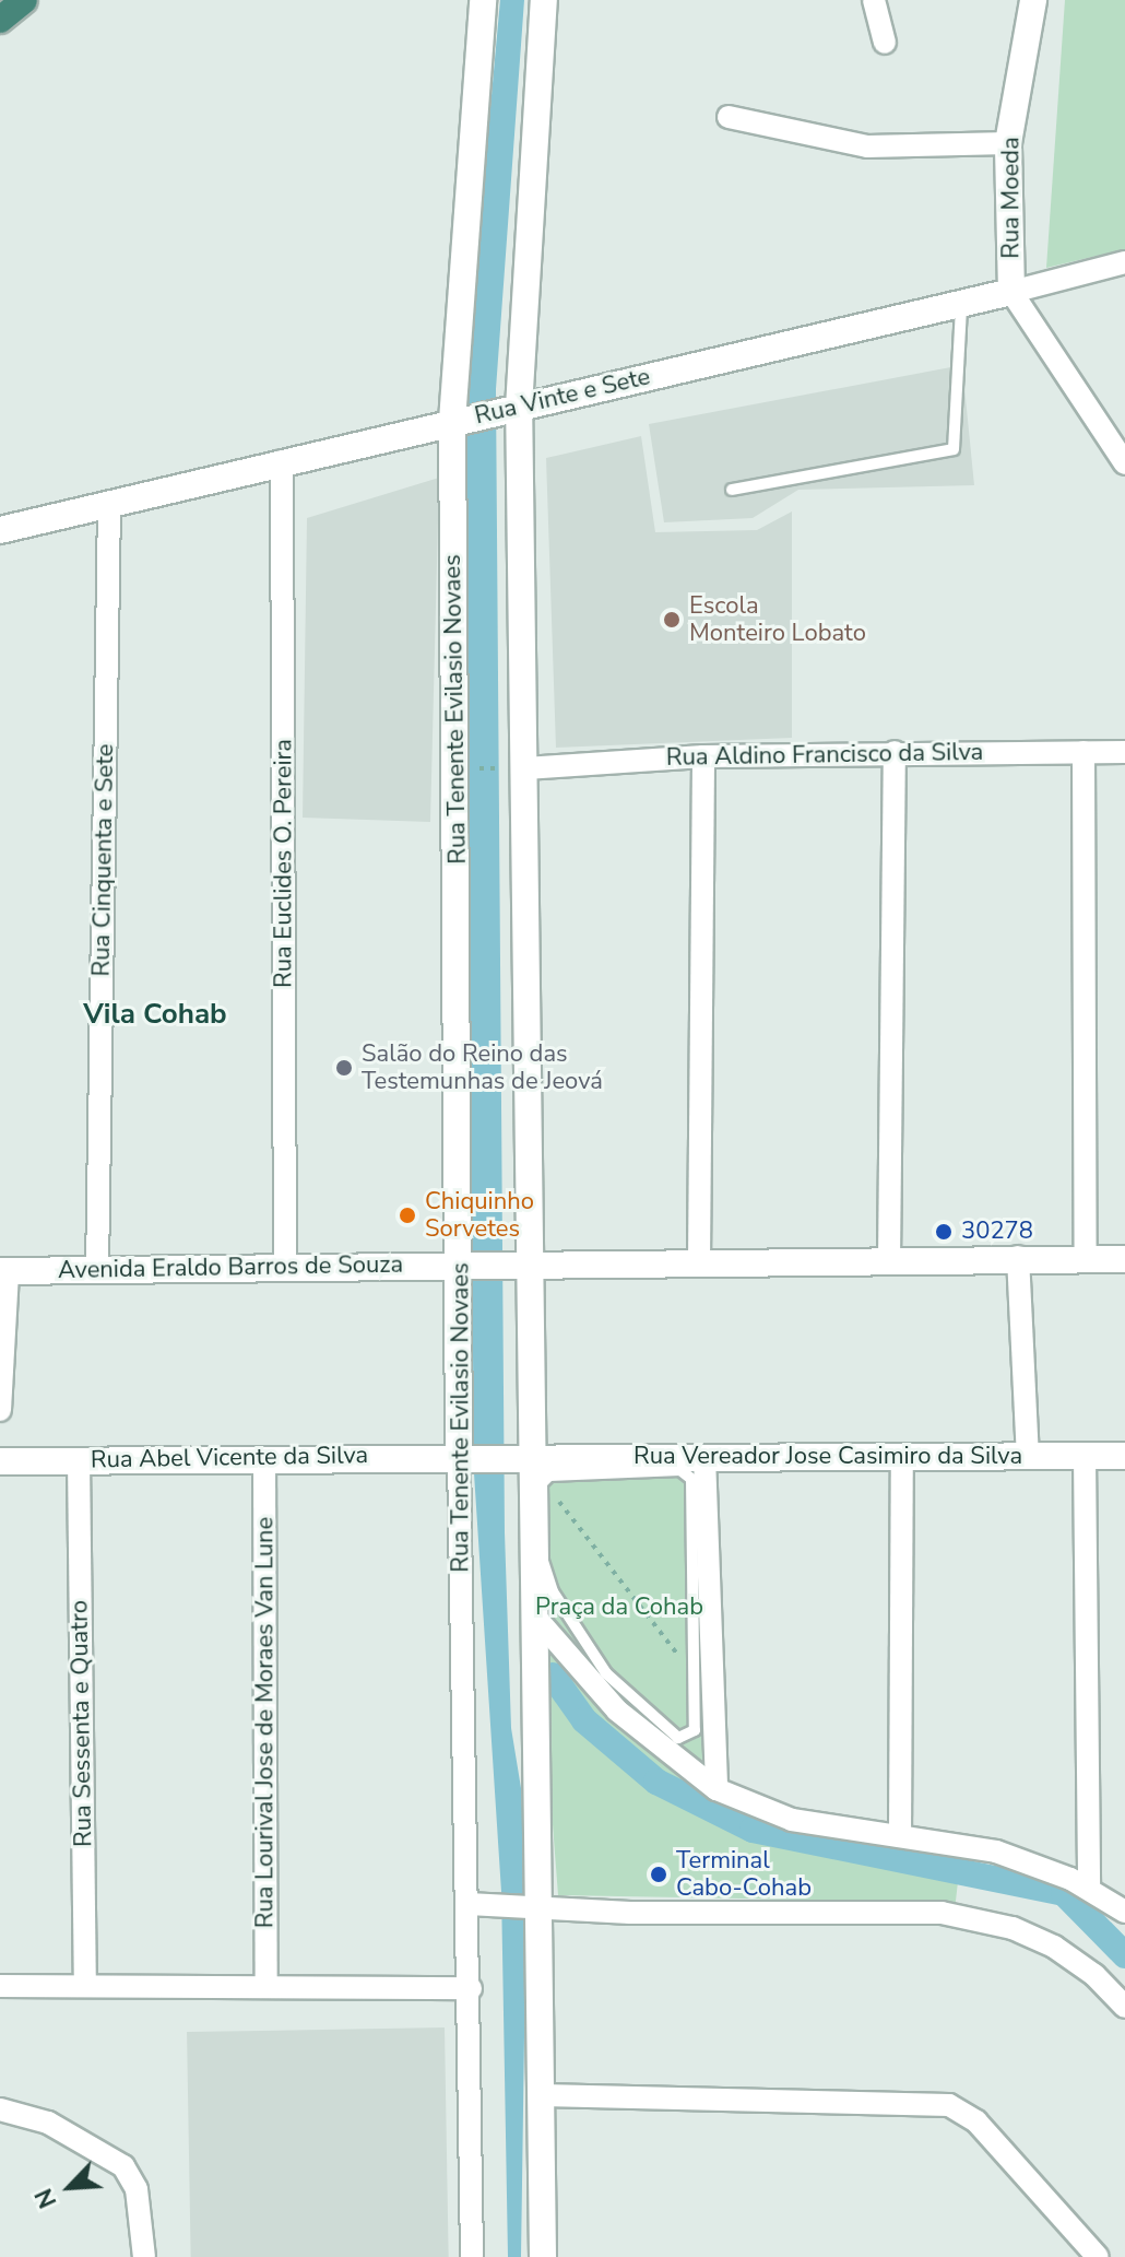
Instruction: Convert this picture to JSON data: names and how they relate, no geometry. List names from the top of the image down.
{
  "streets": {
    "street": [
      "Rua Moeda",
      "Rua Vinte e Sete",
      "Rua Tenente Evilasio Novaes",
      "Rua Aldino Francisco da Silva",
      "Rua Cinquenta e Sete",
      "Rua Euclides O. Pereira",
      "Avenida Eraldo Barros de Souza",
      "Rua Vereador Jose Casimiro da Silva",
      "Rua Abel Vicente da Silva",
      "Rua Lourival Jose de Moraes Van Lune",
      "Rua Sessenta e Quatro"
    ]
  },
  "crossings": [
    ["Rua Moeda", "Rua Vinte e Sete"],
    ["Rua Vinte e Sete", "Rua Tenente Evilasio Novaes"],
    ["Rua Vinte e Sete", "Rua Cinquenta e Sete"],
    ["Rua Vinte e Sete", "Rua Euclides O. Pereira"],
    ["Rua Tenente Evilasio Novaes", "Avenida Eraldo Barros de Souza"],
    ["Rua Tenente Evilasio Novaes", "Rua Abel Vicente da Silva"],
    ["Rua Cinquenta e Sete", "Avenida Eraldo Barros de Souza"],
    ["Rua Euclides O. Pereira", "Avenida Eraldo Barros de Souza"],
    ["Rua Vereador Jose Casimiro da Silva", "Rua Abel Vicente da Silva"],
    ["Rua Abel Vicente da Silva", "Rua Lourival Jose de Moraes Van Lune"],
    ["Rua Abel Vicente da Silva", "Rua Sessenta e Quatro"]
  ],
  "districts": ["Vila Cohab"],
  "parks": ["Praça da Cohab"],
  "places": [
    "Escola Monteiro Lobato",
    "Salão do Reino das Testemunhas de Jeová",
    "Chiquinho Sorvetes",
    "30278",
    "Terminal Cabo-Cohab"
  ],
  "north": "bottom left"
}
